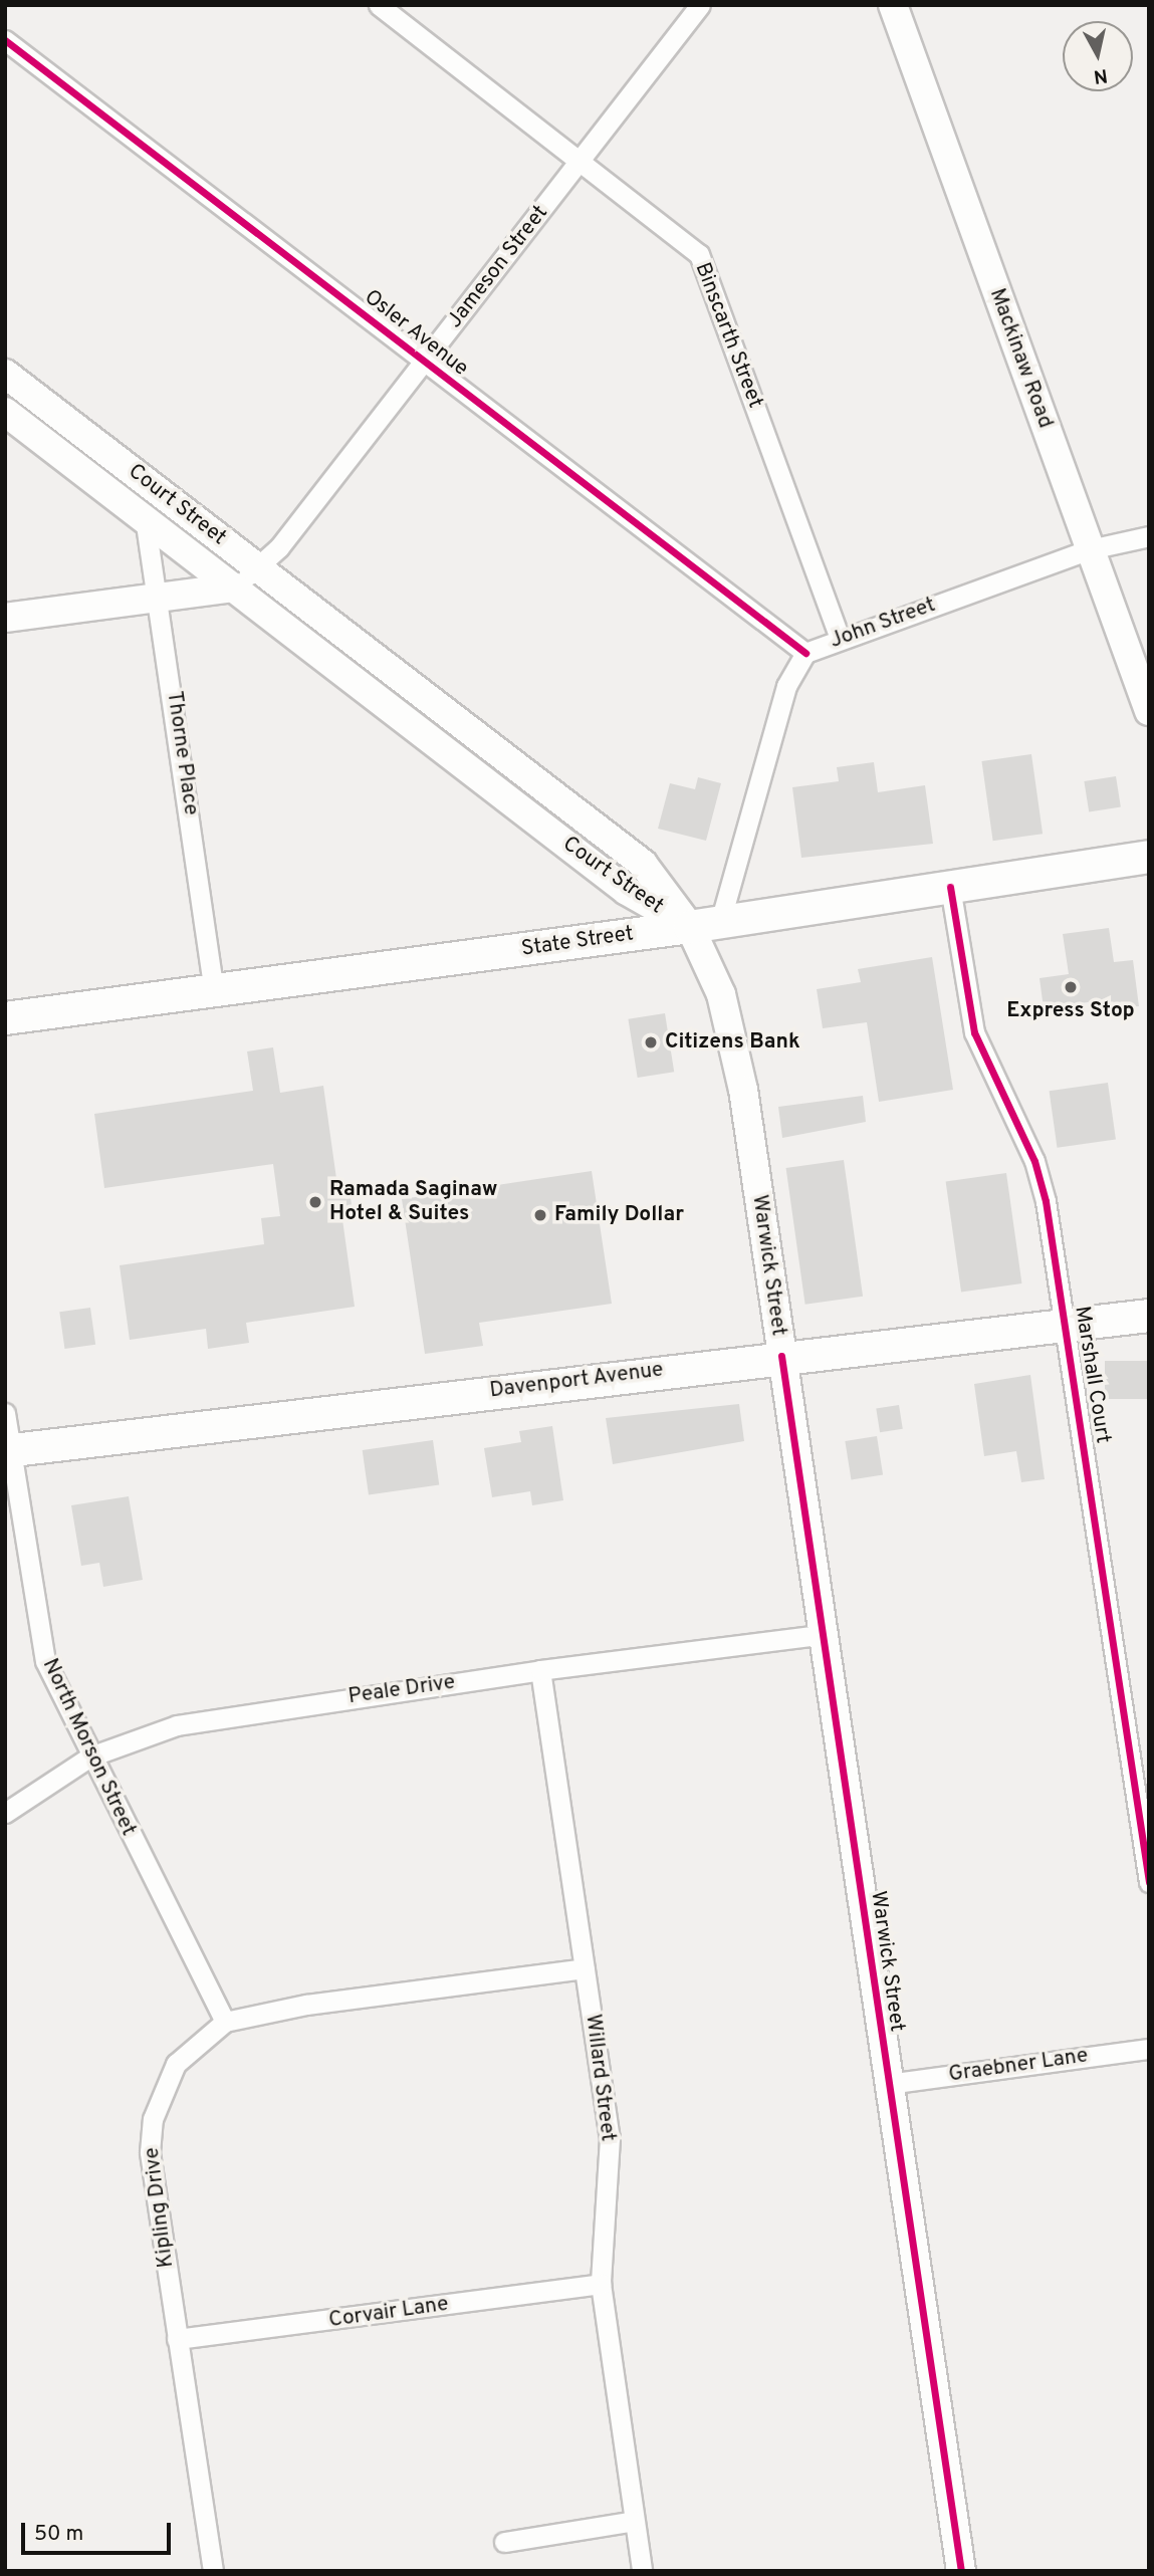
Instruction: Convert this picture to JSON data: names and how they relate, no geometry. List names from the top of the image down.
{
  "streets": {
    "main road": ["State Street", "Davenport Avenue"],
    "street": [
      "Jameson Street",
      "Osler Avenue",
      "Binscarth Street",
      "Mackinaw Road",
      "Court Street",
      "John Street",
      "Thorne Place",
      "Warwick Street",
      "Marshall Court",
      "Peale Drive",
      "North Morson Street",
      "Graebner Lane",
      "Willard Street",
      "Kipling Drive",
      "Corvair Lane"
    ]
  },
  "crossings": [
    ["Jameson Street", "Osler Avenue"],
    ["Jameson Street", "Binscarth Street"],
    ["Jameson Street", "Court Street"],
    ["Osler Avenue", "John Street"],
    ["Binscarth Street", "John Street"],
    ["Mackinaw Road", "John Street"],
    ["Court Street", "John Street"],
    ["Court Street", "Thorne Place"],
    ["Court Street", "State Street"],
    ["Court Street", "Warwick Street"],
    ["John Street", "State Street"],
    ["John Street", "Warwick Street"],
    ["Thorne Place", "State Street"],
    ["State Street", "Warwick Street"],
    ["State Street", "Marshall Court"],
    ["Warwick Street", "Davenport Avenue"],
    ["Warwick Street", "Peale Drive"],
    ["Warwick Street", "Graebner Lane"],
    ["Marshall Court", "Davenport Avenue"],
    ["Davenport Avenue", "North Morson Street"],
    ["Peale Drive", "North Morson Street"],
    ["Peale Drive", "Willard Street"],
    ["North Morson Street", "Kipling Drive"],
    ["Willard Street", "Kipling Drive"],
    ["Willard Street", "Corvair Lane"],
    ["Kipling Drive", "Corvair Lane"]
  ],
  "places": [
    "Express Stop",
    "Citizens Bank",
    "Ramada Saginaw Hotel & Suites",
    "Family Dollar"
  ],
  "scale_bar": "50 m",
  "north": "bottom"
}
